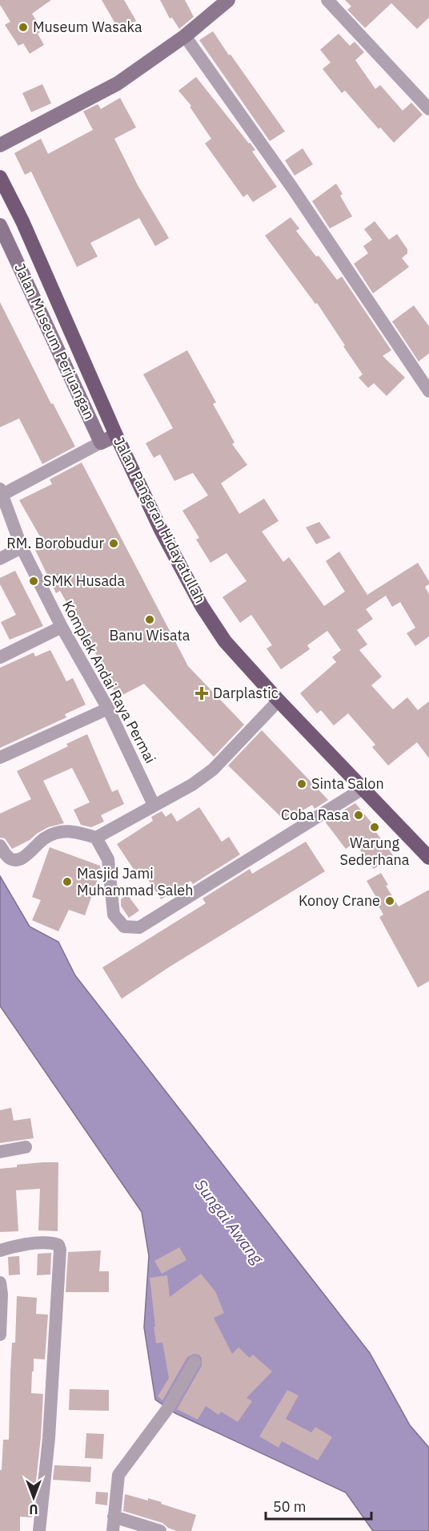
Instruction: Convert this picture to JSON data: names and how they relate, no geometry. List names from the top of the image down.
{
  "streets": {
    "main road": ["Jalan Pangeran Hidayatullah"],
    "street": ["Jalan Museum Perjuangan", "Komplek Andai Raya Permai"]
  },
  "water": ["Sungai Awang"],
  "places": {
    "other": [
      "Museum Wasaka",
      "RM. Borobudur",
      "SMK Husada",
      "Banu Wisata",
      "Sinta Salon",
      "Coba Rasa",
      "Warung Sederhana",
      "Masjid Jami Muhammad Saleh",
      "Konoy Crane"
    ],
    "health": ["Darplastic"]
  },
  "scale_bar": "50 m",
  "north": "bottom"
}
